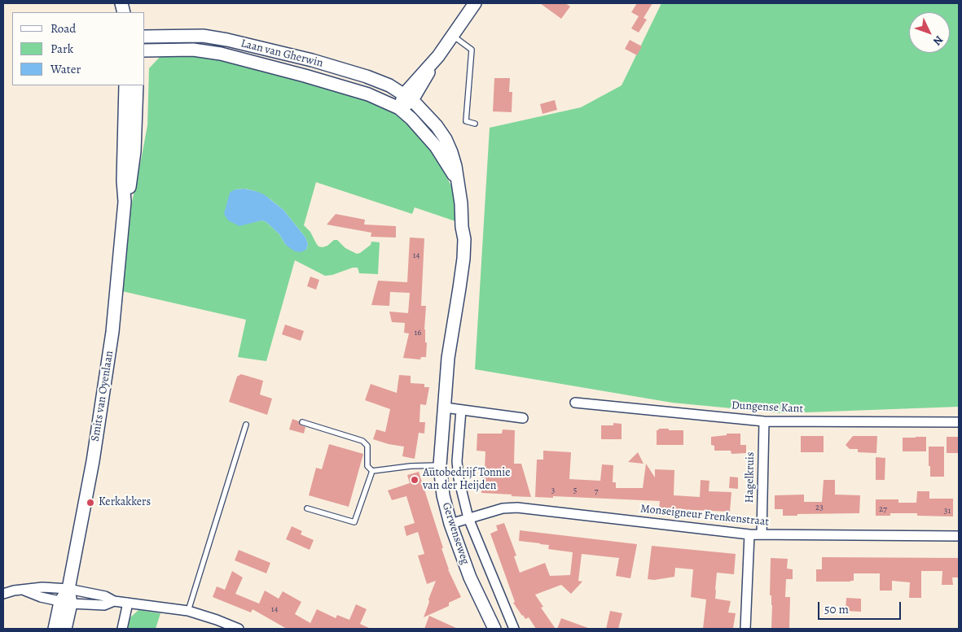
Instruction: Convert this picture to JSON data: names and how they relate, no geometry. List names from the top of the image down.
{
  "streets": {
    "street": [
      "Laan van Gherwin",
      "Smits van Oyenlaan",
      "Dungense Kant",
      "Hagelkruis",
      "Monseigneur Frenkenstraat",
      "Gerwenseweg"
    ]
  },
  "crossings": [
    ["Laan van Gherwin", "Gerwenseweg"],
    ["Dungense Kant", "Hagelkruis"],
    ["Hagelkruis", "Monseigneur Frenkenstraat"],
    ["Monseigneur Frenkenstraat", "Gerwenseweg"]
  ],
  "places": ["Autobedrijf Tonnie van der Heijden", "Kerkakkers"],
  "house_numbers": [
    "14",
    "16",
    "3",
    "5",
    "7",
    "23",
    "27",
    "31",
    "14"
  ],
  "legend": ["Road", "Park", "Water"],
  "scale_bar": "50 m",
  "north": "bottom right"
}
